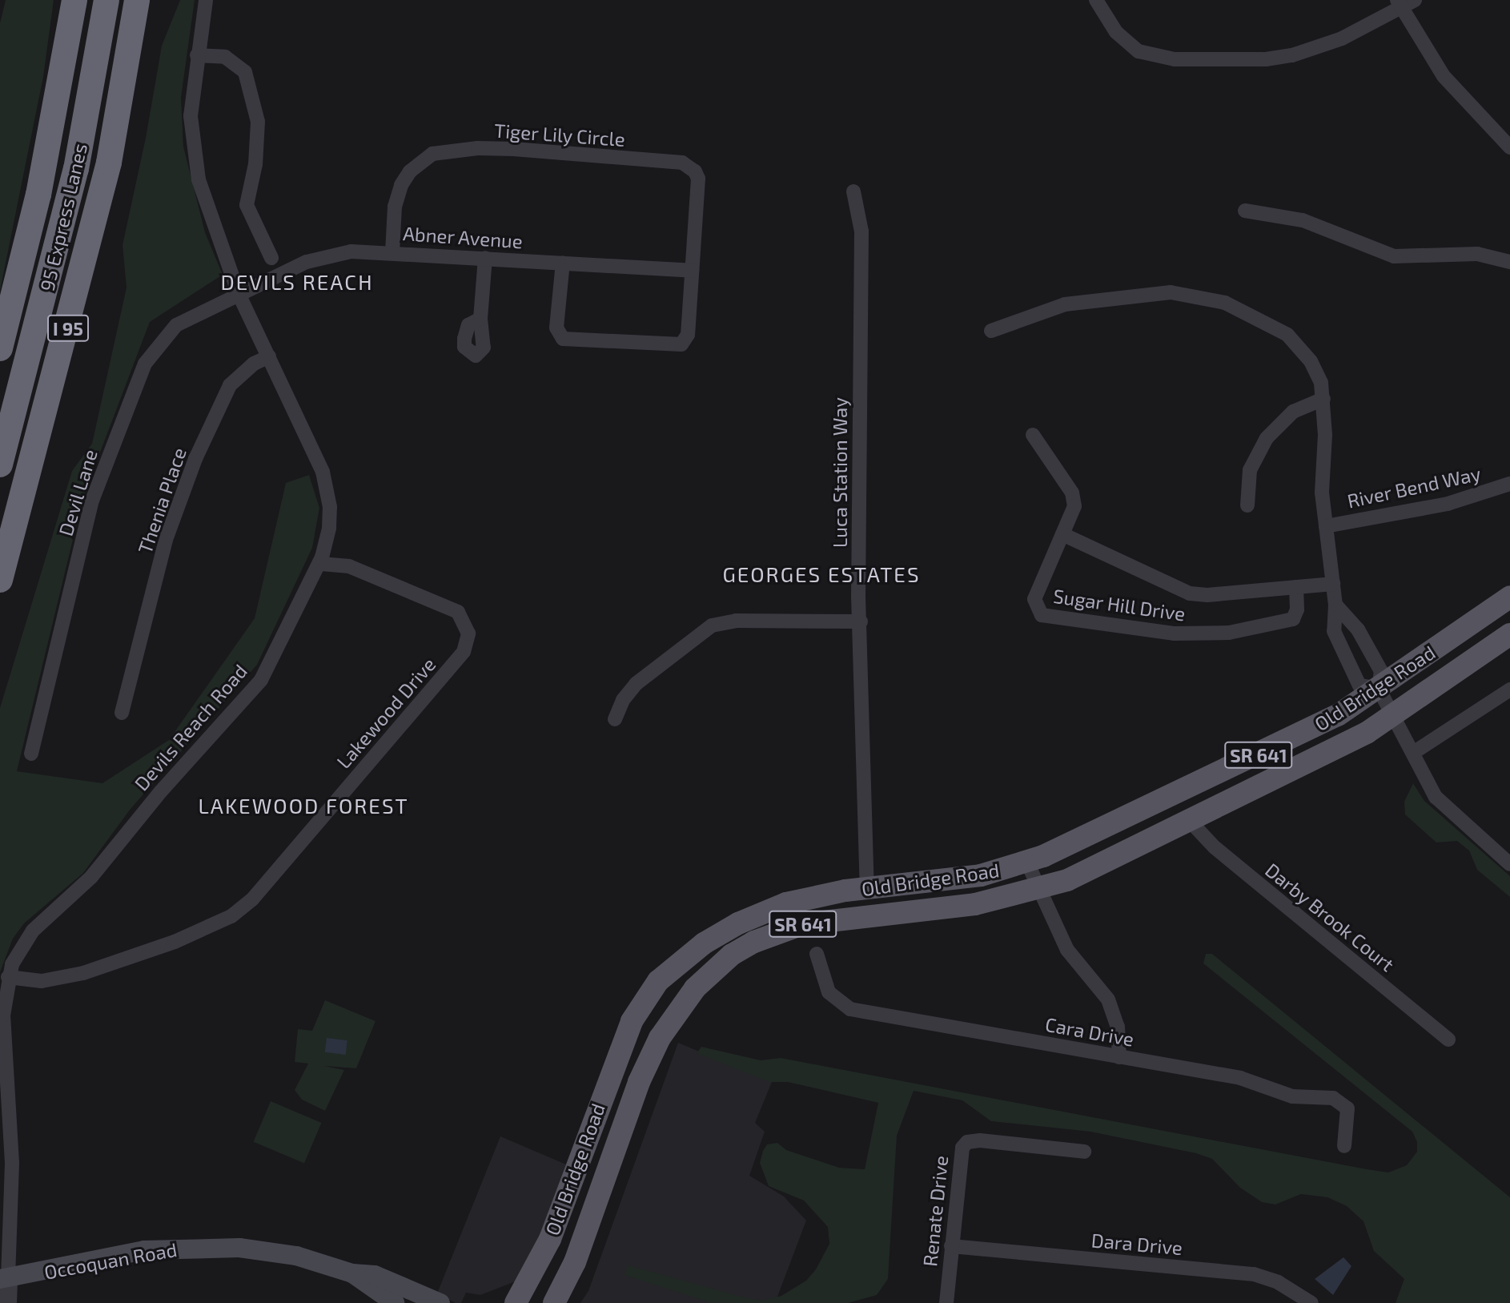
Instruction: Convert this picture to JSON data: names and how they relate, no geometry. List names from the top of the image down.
{
  "streets": {
    "highway": ["95 Express Lanes", "I 95"],
    "main road": ["Old Bridge Road", "SR 641", "Occoquan Road"],
    "street": [
      "Tiger Lily Circle",
      "Abner Avenue",
      "Luca Station Way",
      "River Bend Way",
      "Devil Lane",
      "Thenia Place",
      "Sugar Hill Drive",
      "Lakewood Drive",
      "Devils Reach Road",
      "Darby Brook Court",
      "Cara Drive",
      "Renate Drive",
      "Dara Drive"
    ]
  },
  "crossings": [
    ["Tiger Lily Circle", "Abner Avenue"],
    ["Abner Avenue", "Devil Lane"],
    ["Abner Avenue", "Devils Reach Road"],
    ["Luca Station Way", "Old Bridge Road"],
    ["Devil Lane", "Devils Reach Road"],
    ["Thenia Place", "Devils Reach Road"],
    ["Old Bridge Road", "Darby Brook Court"],
    ["Lakewood Drive", "Devils Reach Road"],
    ["Devils Reach Road", "Occoquan Road"],
    ["Renate Drive", "Dara Drive"]
  ],
  "districts": ["DEVILS REACH", "GEORGES ESTATES", "LAKEWOOD FOREST"]
}
